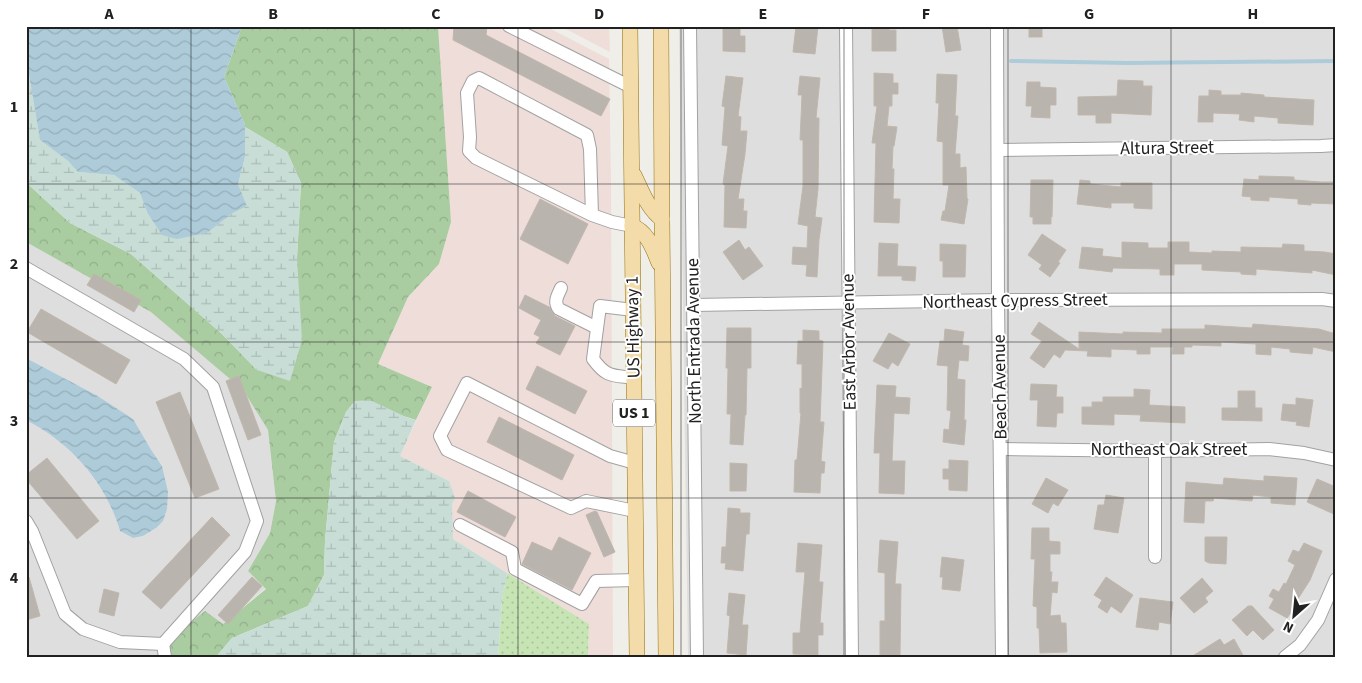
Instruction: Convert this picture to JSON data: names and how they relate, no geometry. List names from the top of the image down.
{
  "streets": {
    "main road": ["US Highway 1", "US 1"],
    "street": [
      "Altura Street",
      "Northeast Cypress Street",
      "North Entrada Avenue",
      "East Arbor Avenue",
      "Beach Avenue",
      "Northeast Oak Street"
    ]
  },
  "crossings": [
    ["Altura Street", "Beach Avenue"],
    ["Northeast Cypress Street", "North Entrada Avenue"],
    ["Northeast Cypress Street", "East Arbor Avenue"],
    ["Northeast Cypress Street", "Beach Avenue"],
    ["Beach Avenue", "Northeast Oak Street"]
  ],
  "north": "bottom left",
  "grid": {
    "columns": [
      "A",
      "B",
      "C",
      "D",
      "E",
      "F",
      "G",
      "H"
    ],
    "rows": [
      "1",
      "2",
      "3",
      "4"
    ]
  }
}
